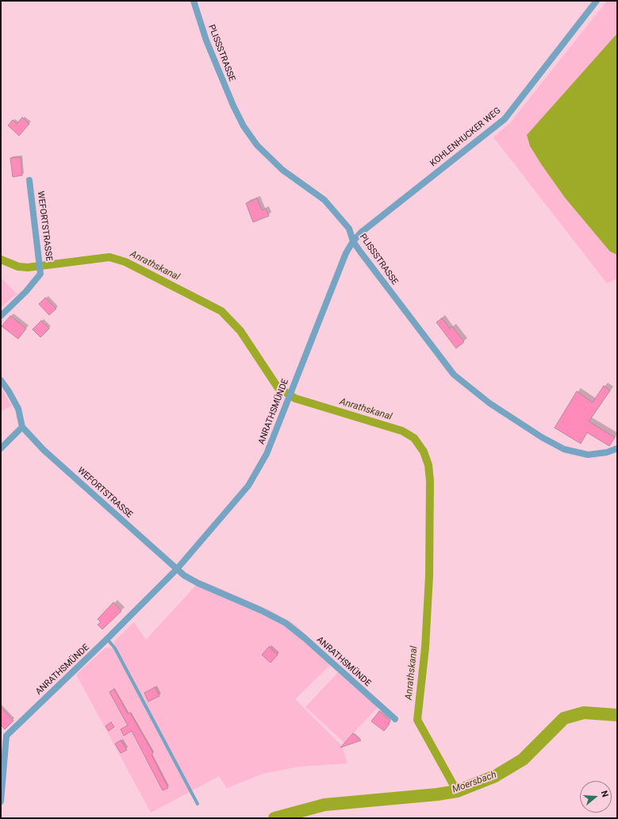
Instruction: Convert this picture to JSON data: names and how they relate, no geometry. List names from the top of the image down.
{
  "streets": {
    "street": [
      "PLISSSTRASSE",
      "KOHLENHUCKER WEG",
      "WEFORTSTRASSE",
      "ANRATHSMÜNDE"
    ]
  },
  "crossings": [
    ["PLISSSTRASSE", "KOHLENHUCKER WEG"],
    ["PLISSSTRASSE", "ANRATHSMÜNDE"],
    ["KOHLENHUCKER WEG", "ANRATHSMÜNDE"],
    ["WEFORTSTRASSE", "ANRATHSMÜNDE"]
  ],
  "water": ["Anrathskanal", "Moersbach"],
  "north": "right"
}
